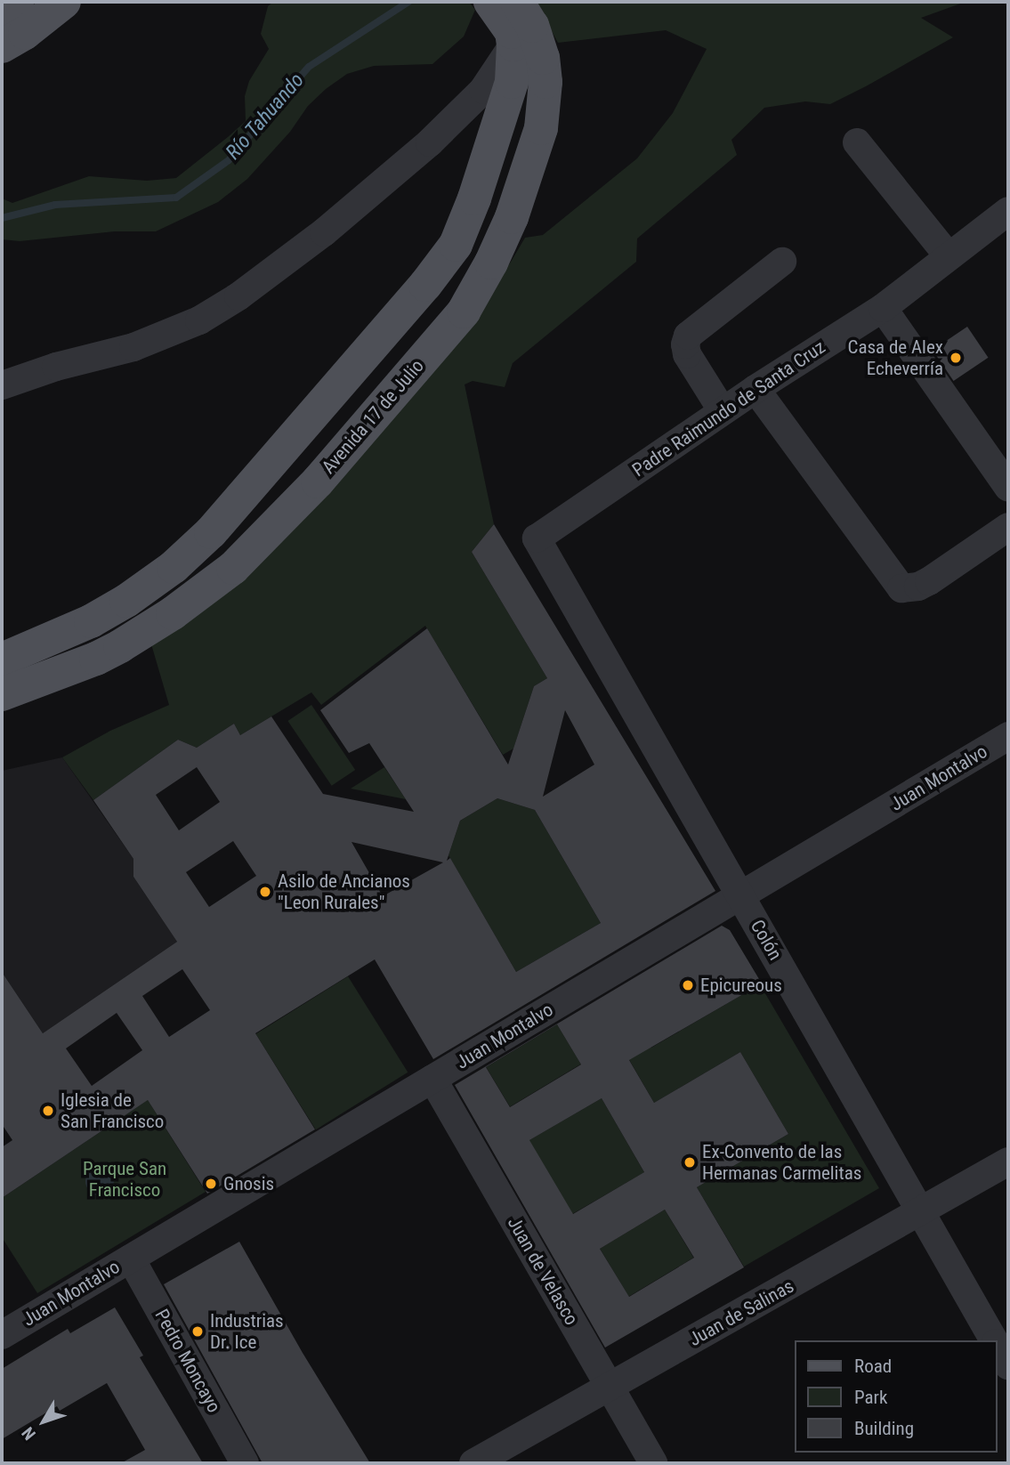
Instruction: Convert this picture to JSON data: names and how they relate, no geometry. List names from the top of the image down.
{
  "streets": {
    "main road": ["Avenida 17 de Julio"],
    "street": [
      "Padre Raimundo de Santa Cruz",
      "Juan Montalvo",
      "Colón",
      "Juan de Velasco",
      "Juan de Salinas",
      "Pedro Moncayo"
    ]
  },
  "crossings": [
    ["Padre Raimundo de Santa Cruz", "Colón"],
    ["Juan Montalvo", "Colón"],
    ["Juan Montalvo", "Juan de Velasco"],
    ["Juan Montalvo", "Pedro Moncayo"],
    ["Colón", "Juan de Salinas"],
    ["Juan de Velasco", "Juan de Salinas"]
  ],
  "water": ["Río Tahuando"],
  "parks": ["Parque San Francisco"],
  "places": [
    "Casa de Alex Echeverría",
    "Asilo de Ancianos \"Leon Rurales\"",
    "Epicureous",
    "Iglesia de San Francisco",
    "Ex-Convento de las Hermanas Carmelitas",
    "Gnosis",
    "Industrias Dr. Ice"
  ],
  "legend": ["Road", "Park", "Building"],
  "north": "bottom left"
}
